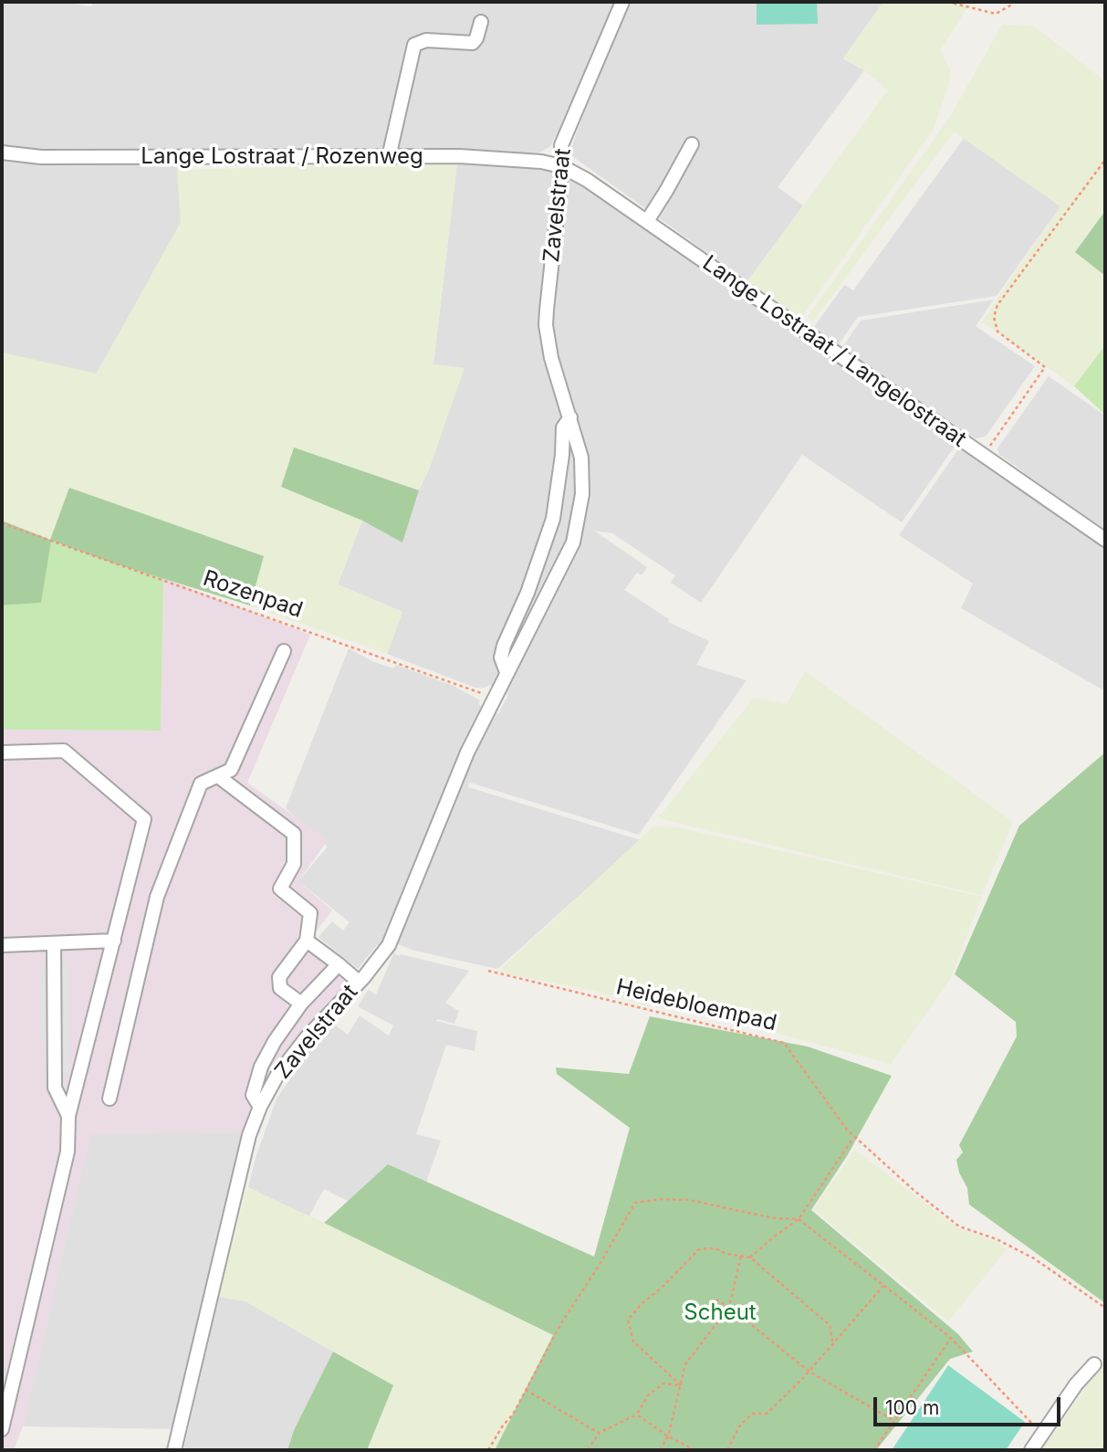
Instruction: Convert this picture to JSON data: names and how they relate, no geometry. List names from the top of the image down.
{
  "streets": {
    "street": ["Lange Lostraat / Rozenweg", "Zavelstraat", "Lange Lostraat / Langelostraat"],
    "path": ["Rozenpad", "Heidebloempad"]
  },
  "crossings": [
    ["Lange Lostraat / Rozenweg", "Zavelstraat"],
    ["Lange Lostraat / Rozenweg", "Lange Lostraat / Langelostraat"],
    ["Zavelstraat", "Lange Lostraat / Langelostraat"],
    ["Zavelstraat", "Rozenpad"]
  ],
  "parks": ["Scheut"],
  "scale_bar": "100 m"
}
